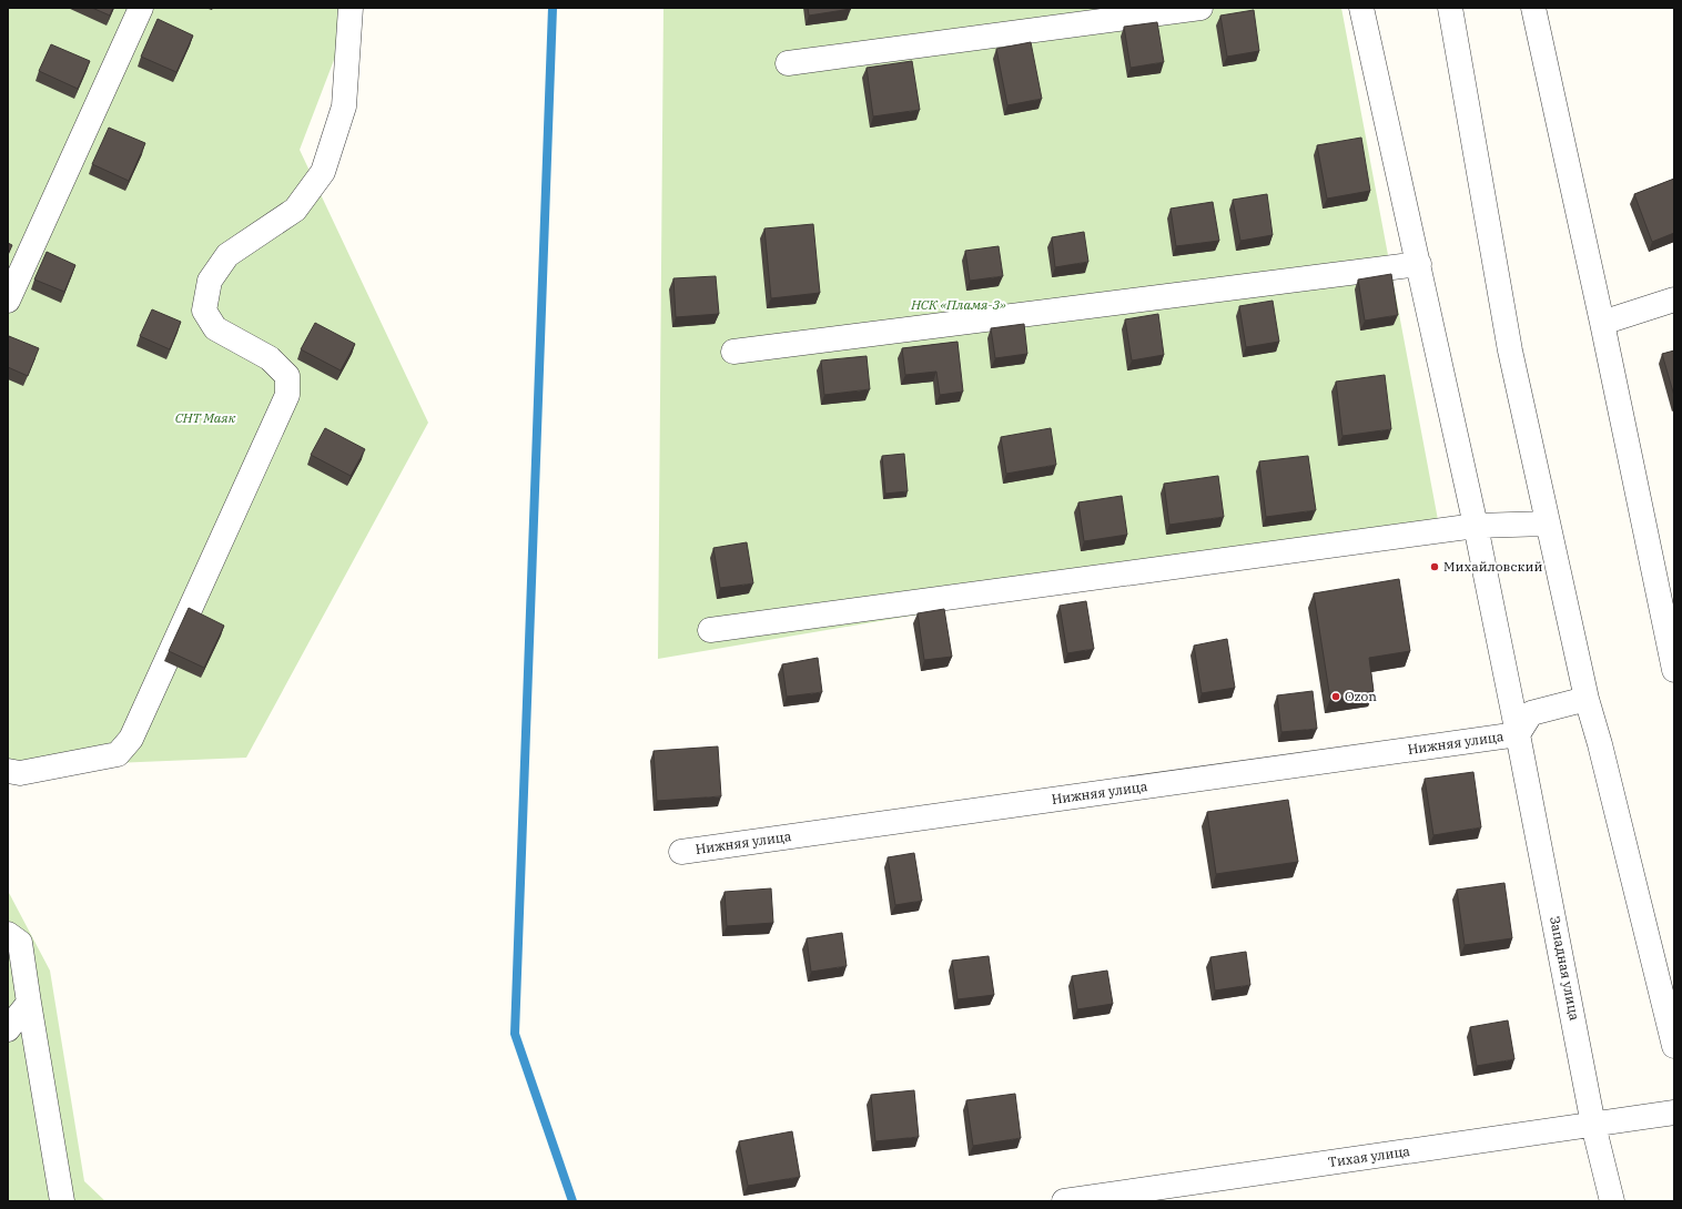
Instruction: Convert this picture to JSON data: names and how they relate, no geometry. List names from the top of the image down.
{
  "streets": {
    "street": ["Нижняя улица", "Западная улица", "Тихая улица"]
  },
  "crossings": [
    ["Нижняя улица", "Западная улица"],
    ["Западная улица", "Тихая улица"]
  ],
  "parks": ["НСК «Пламя-3»", "СНТ Маяк"],
  "places": ["Михайловский", "Ozon"]
}
